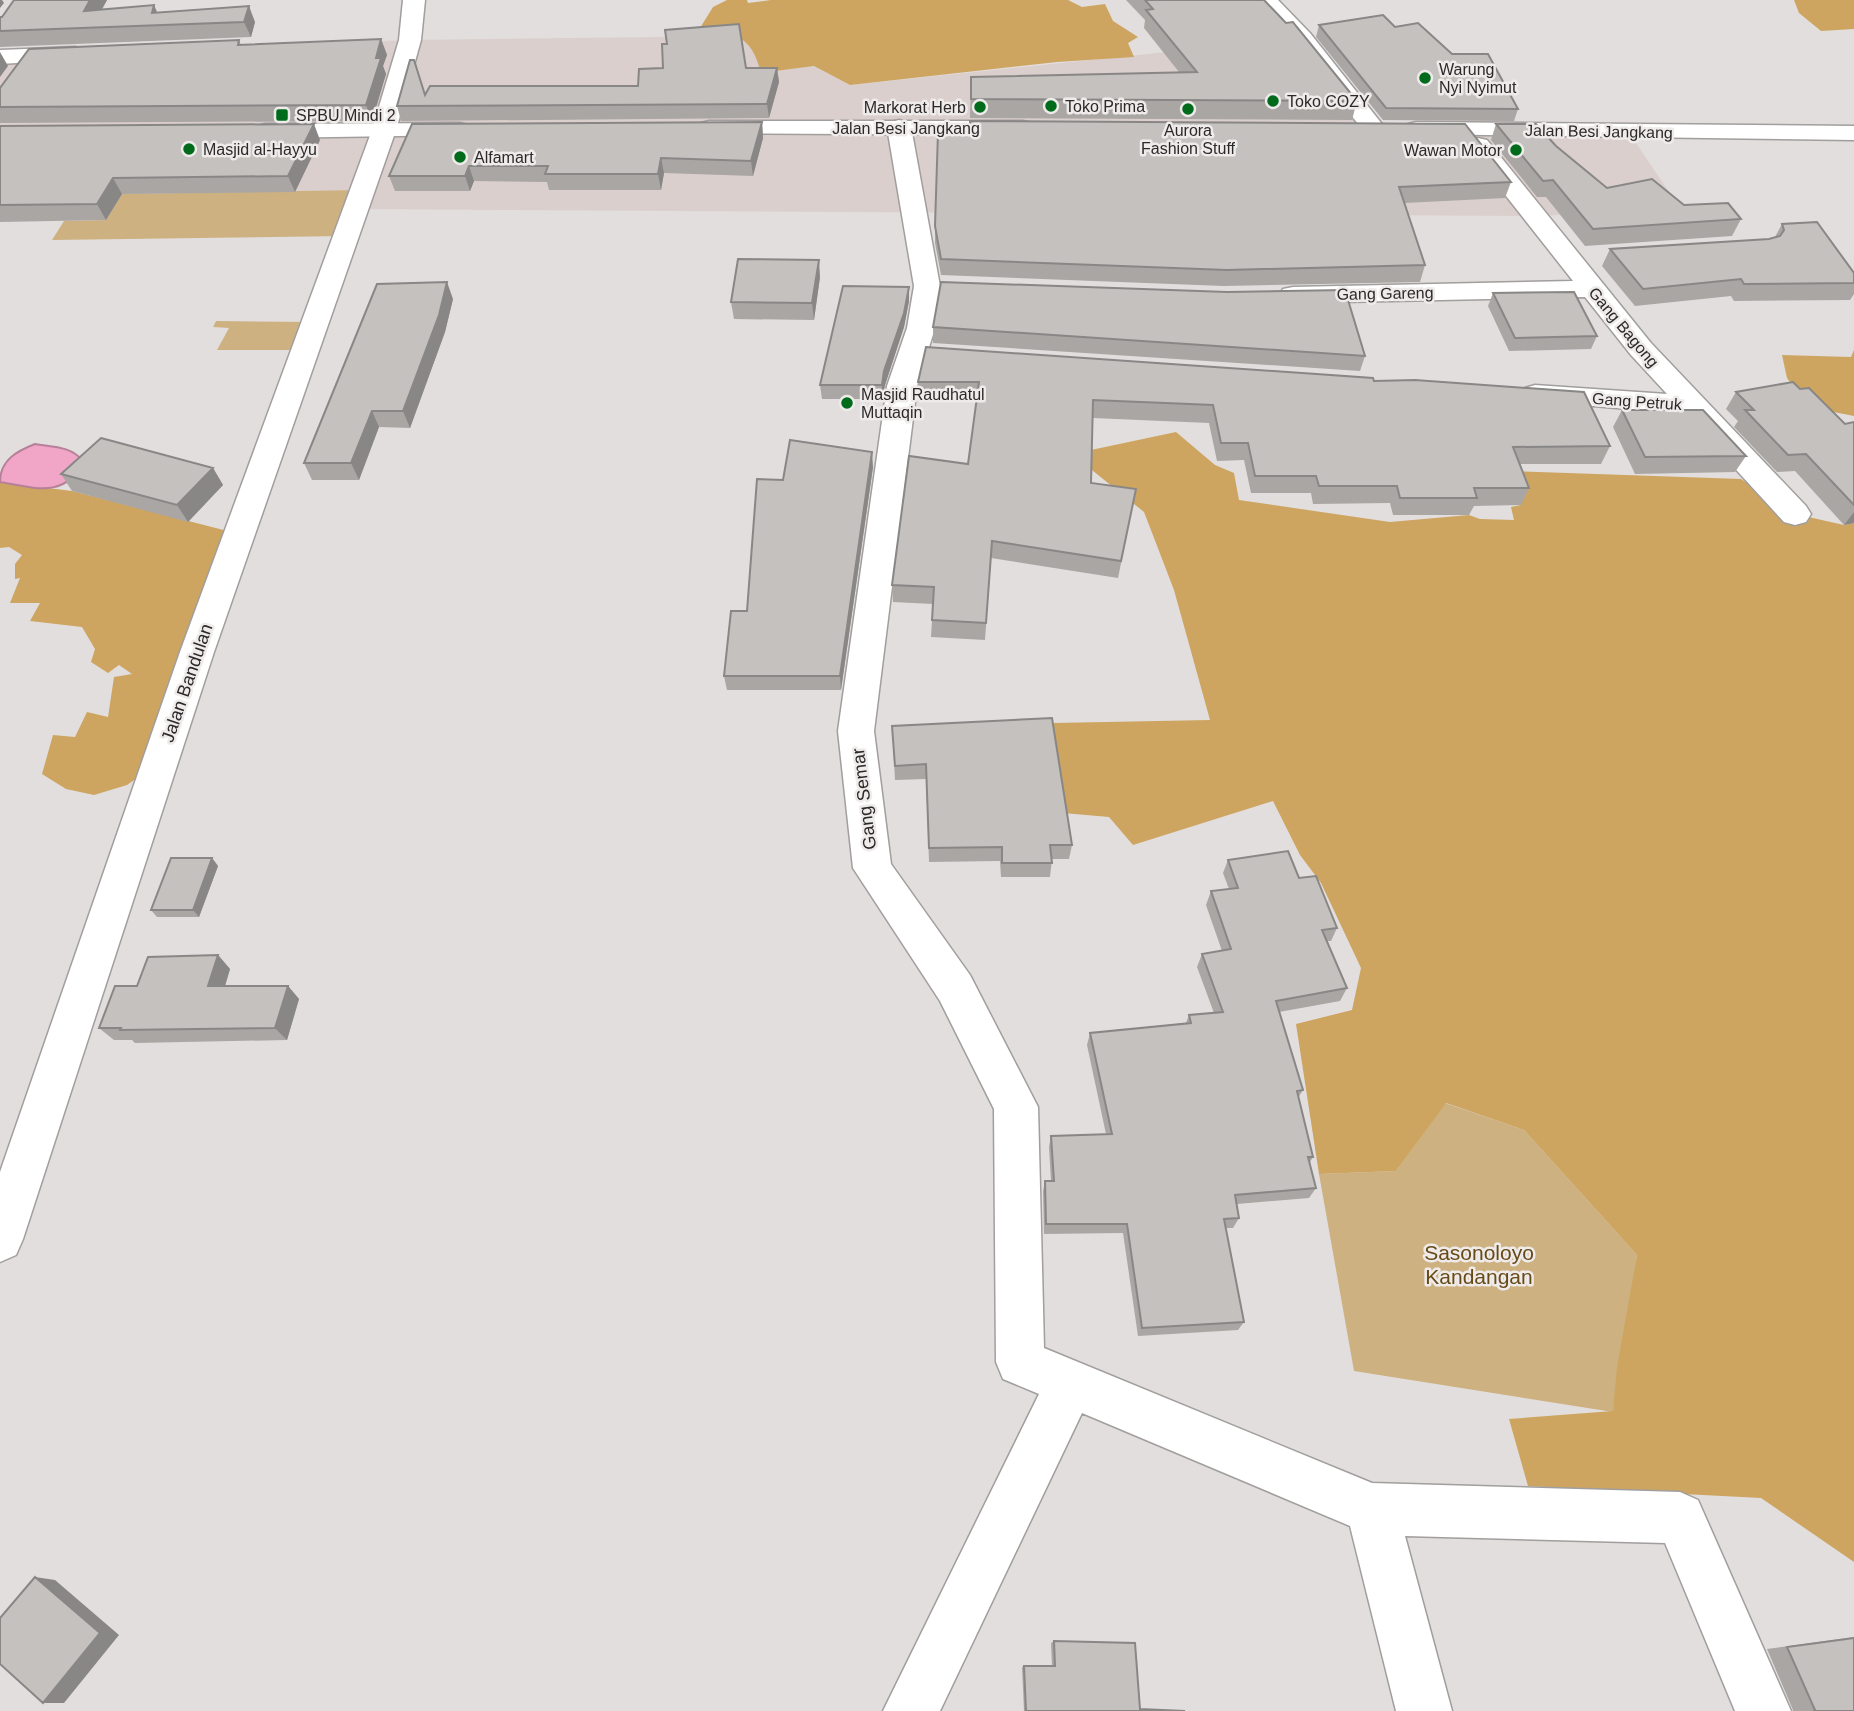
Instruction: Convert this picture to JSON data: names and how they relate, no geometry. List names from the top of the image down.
{
  "streets": {
    "street": [
      "Jalan Besi Jangkang",
      "Gang Gareng",
      "Gang Bagong",
      "Gang Petruk",
      "Jalan Bandulan",
      "Gang Semar"
    ]
  },
  "crossings": [
    ["Jalan Besi Jangkang", "Gang Bagong"],
    ["Jalan Besi Jangkang", "Gang Semar"],
    ["Gang Gareng", "Gang Bagong"],
    ["Gang Bagong", "Gang Petruk"]
  ],
  "parks": ["Sasonoloyo Kandangan"],
  "places": {
    "other": [
      "Warung Nyi Nyimut",
      "Toko COZY",
      "Toko Prima",
      "Markorat Herb",
      "Aurora Fashion Stuff",
      "Masjid al-Hayyu",
      "Wawan Motor",
      "Alfamart",
      "Masjid Raudhatul Muttaqin"
    ],
    "transit": ["SPBU Mindi 2"]
  }
}
